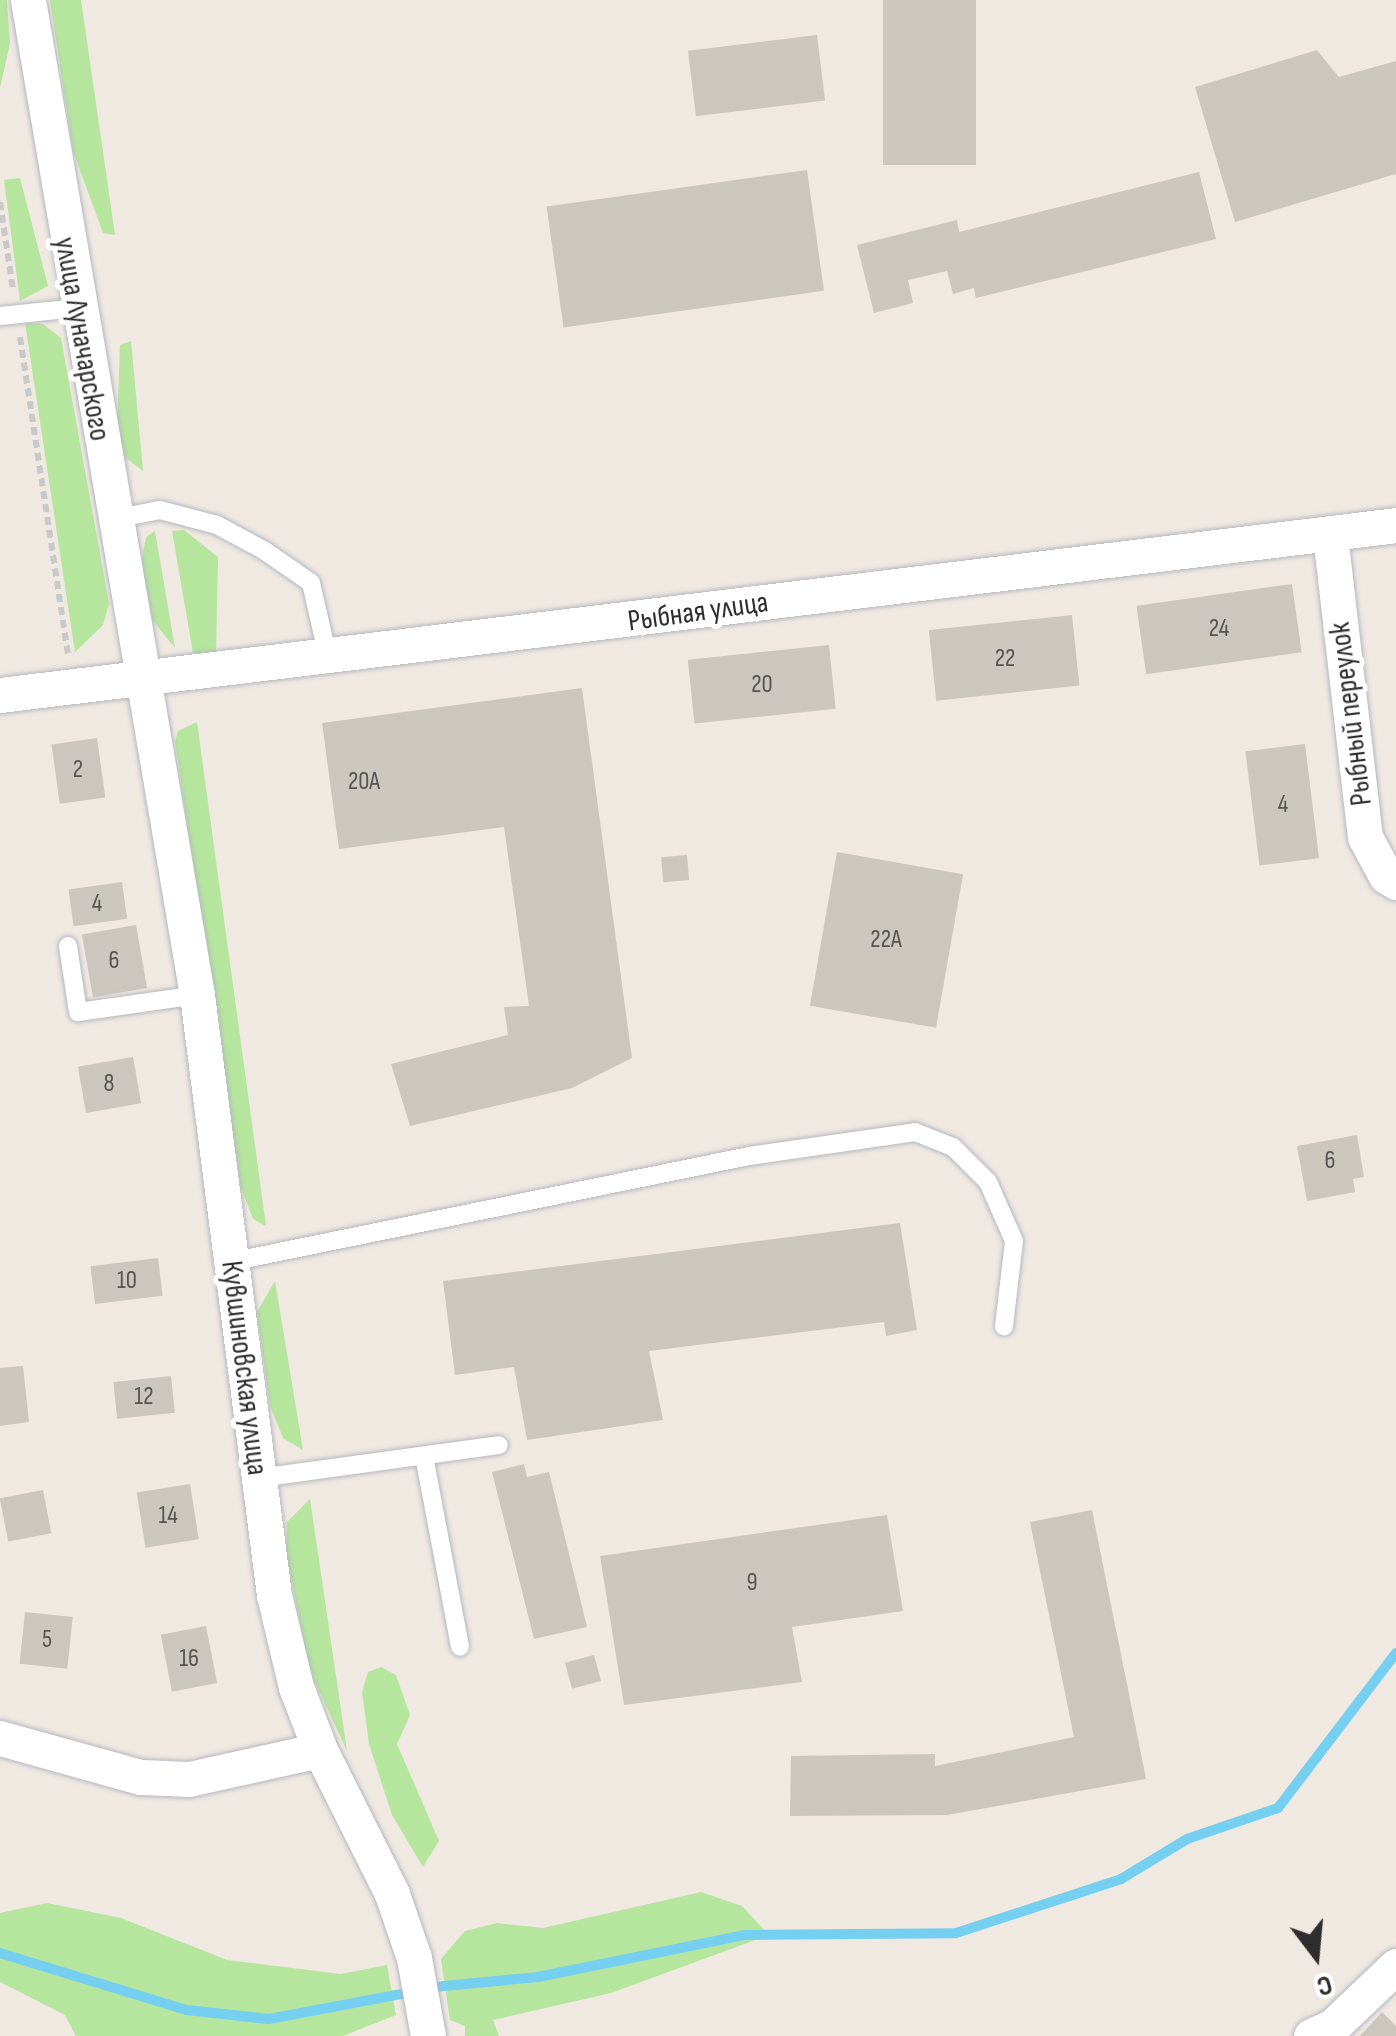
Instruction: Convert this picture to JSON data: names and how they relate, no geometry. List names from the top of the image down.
{
  "streets": {
    "street": [
      "улица Луначарского",
      "Рыбная улица",
      "Рыбный переулок",
      "Кувшиновская улица"
    ]
  },
  "crossings": [
    ["улица Луначарского", "Рыбная улица"],
    ["улица Луначарского", "Кувшиновская улица"],
    ["Рыбная улица", "Рыбный переулок"],
    ["Рыбная улица", "Кувшиновская улица"]
  ],
  "house_numbers": [
    "24",
    "22",
    "20",
    "2",
    "20А",
    "4",
    "4",
    "22А",
    "6",
    "8",
    "6",
    "10",
    "12",
    "14",
    "9",
    "5",
    "16"
  ],
  "north": "bottom"
}
